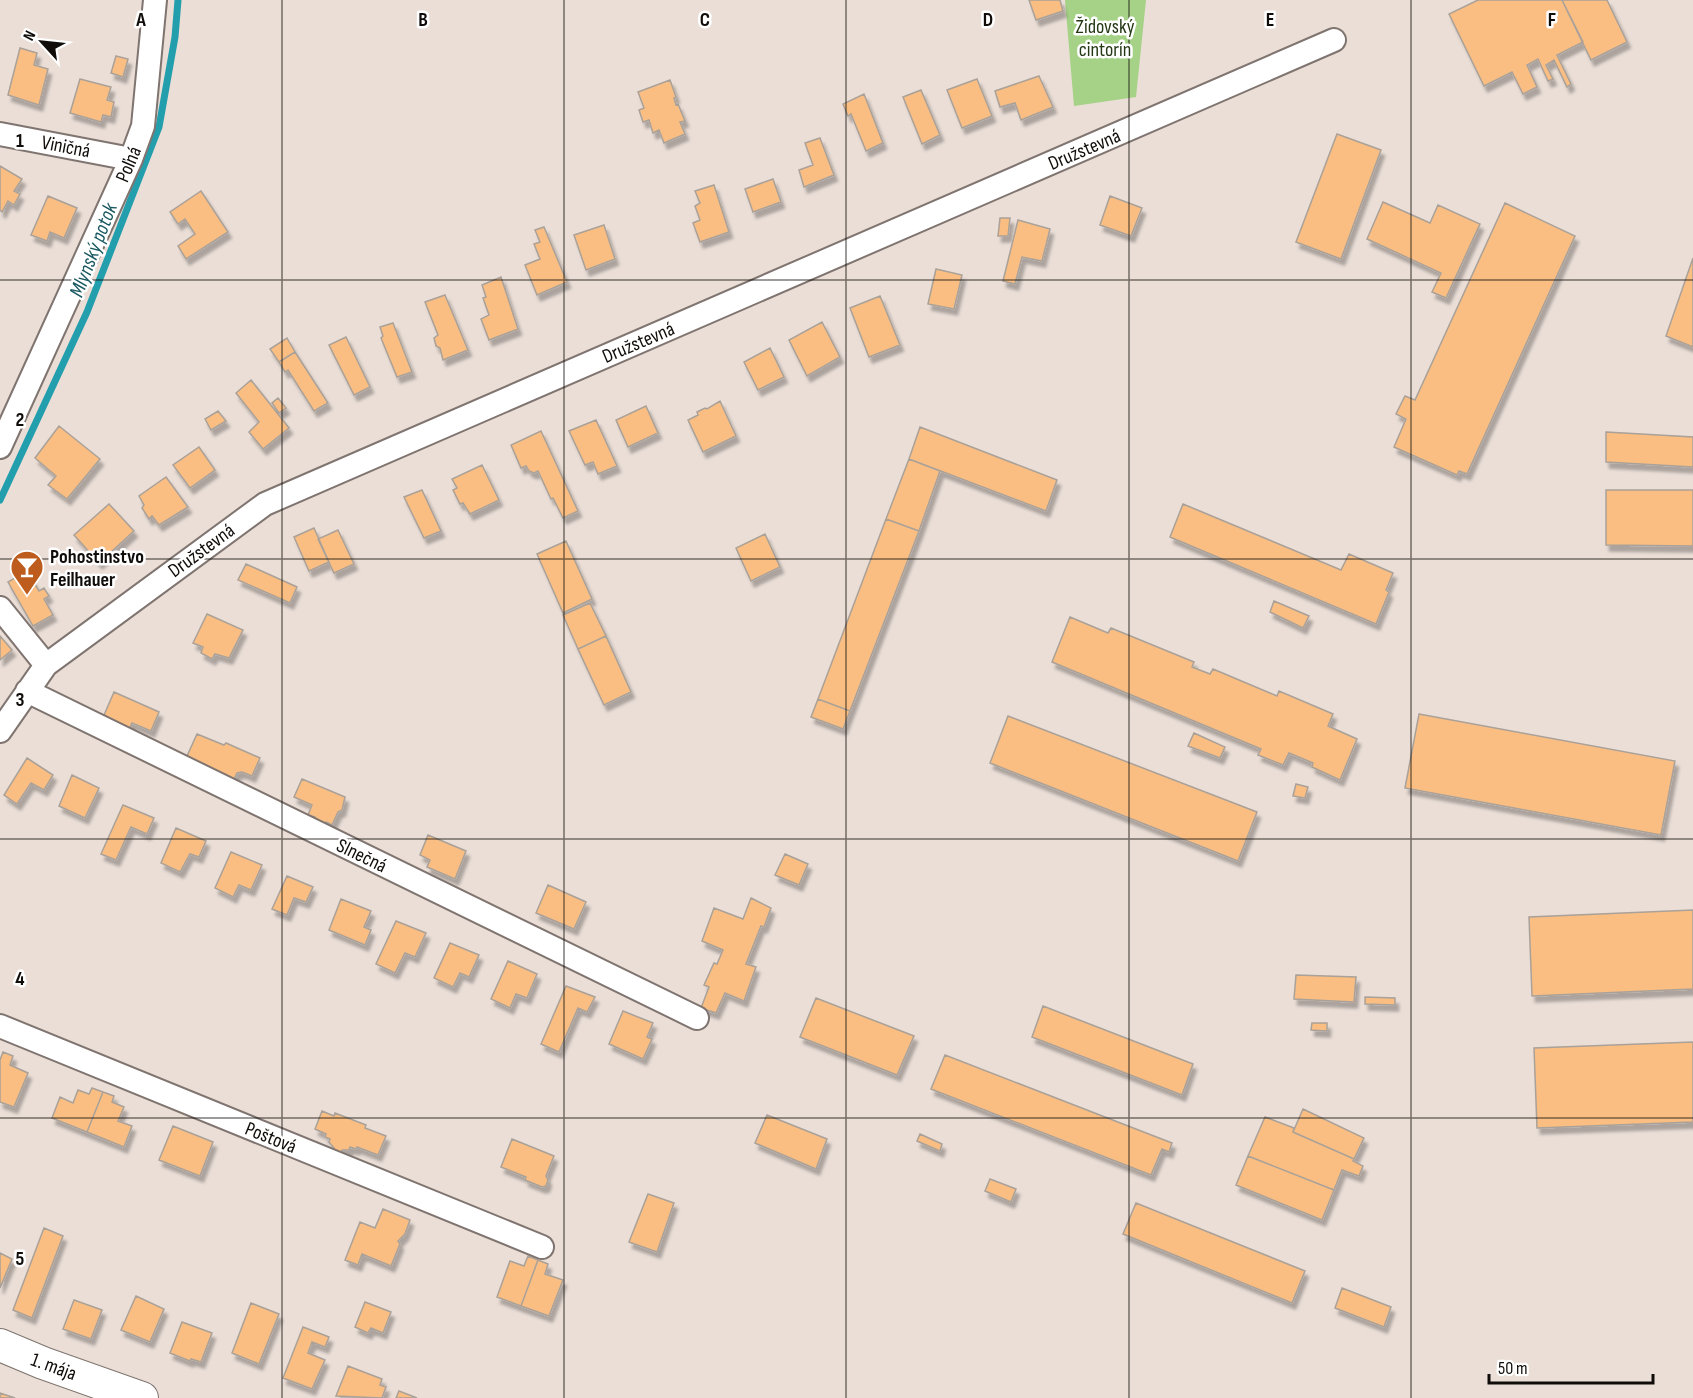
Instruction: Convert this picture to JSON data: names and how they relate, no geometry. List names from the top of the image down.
{
  "streets": {
    "street": [
      "Viničná",
      "Družstevná",
      "Poľná",
      "Slnečná",
      "Poštová",
      "1. mája"
    ]
  },
  "crossings": [
    ["Viničná", "Poľná"],
    ["Družstevná", "Slnečná"]
  ],
  "water": ["Mlynský potok"],
  "parks": ["Židovský cintorín"],
  "places": {
    "bar": ["Pohostinstvo Feilhauer"]
  },
  "scale_bar": "50 m",
  "north": "top left",
  "grid": {
    "columns": [
      "A",
      "B",
      "C",
      "D",
      "E",
      "F"
    ],
    "rows": [
      "1",
      "2",
      "3",
      "4",
      "5"
    ]
  }
}
